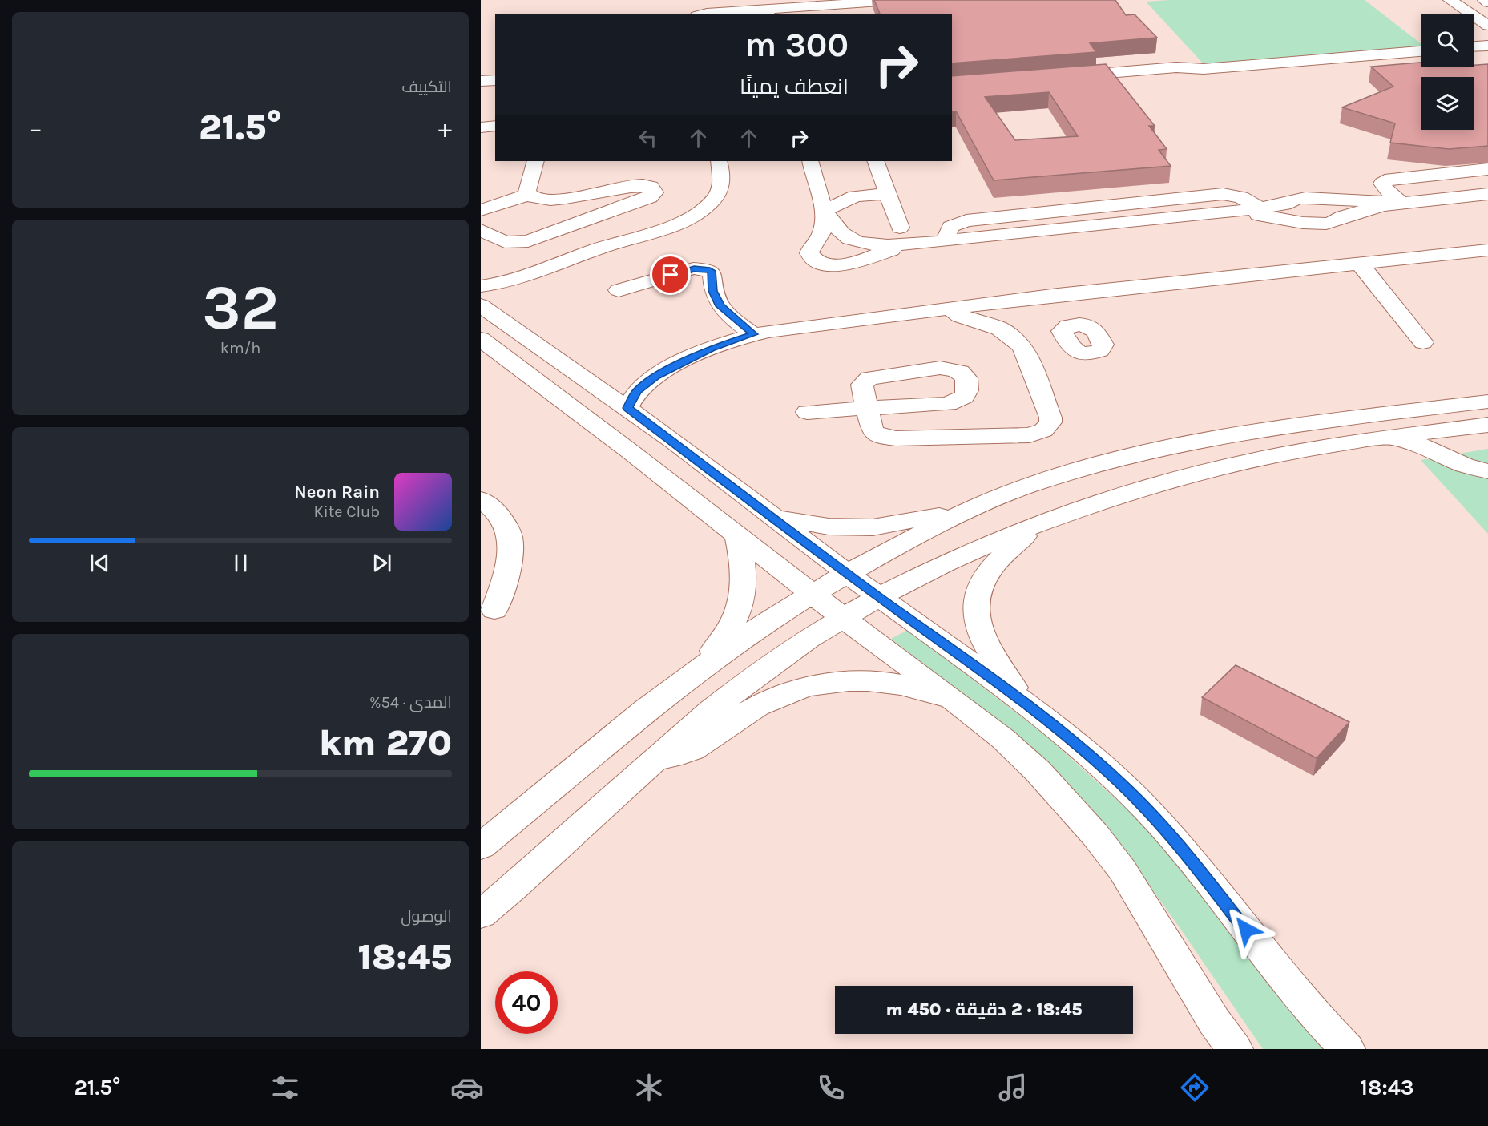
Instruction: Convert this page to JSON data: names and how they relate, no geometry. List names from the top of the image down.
{
  "page": {
    "tile": [
      "التكييف",
      ["32", "km/h"],
      ["المدى · 54%", "270 km"],
      ["الوصول", "18:45"]
    ],
    "turn": ["300 m", "انعطف يمينًا"],
    "heat": ["−", "21.5°", "+"],
    "song": ["Neon Rain", "Kite Club"],
    "limit": "40",
    "trip": "18:45 · 2 دقيقة · 450 m",
    "tabs": ["18:43", "21.5°"]
  }
}
